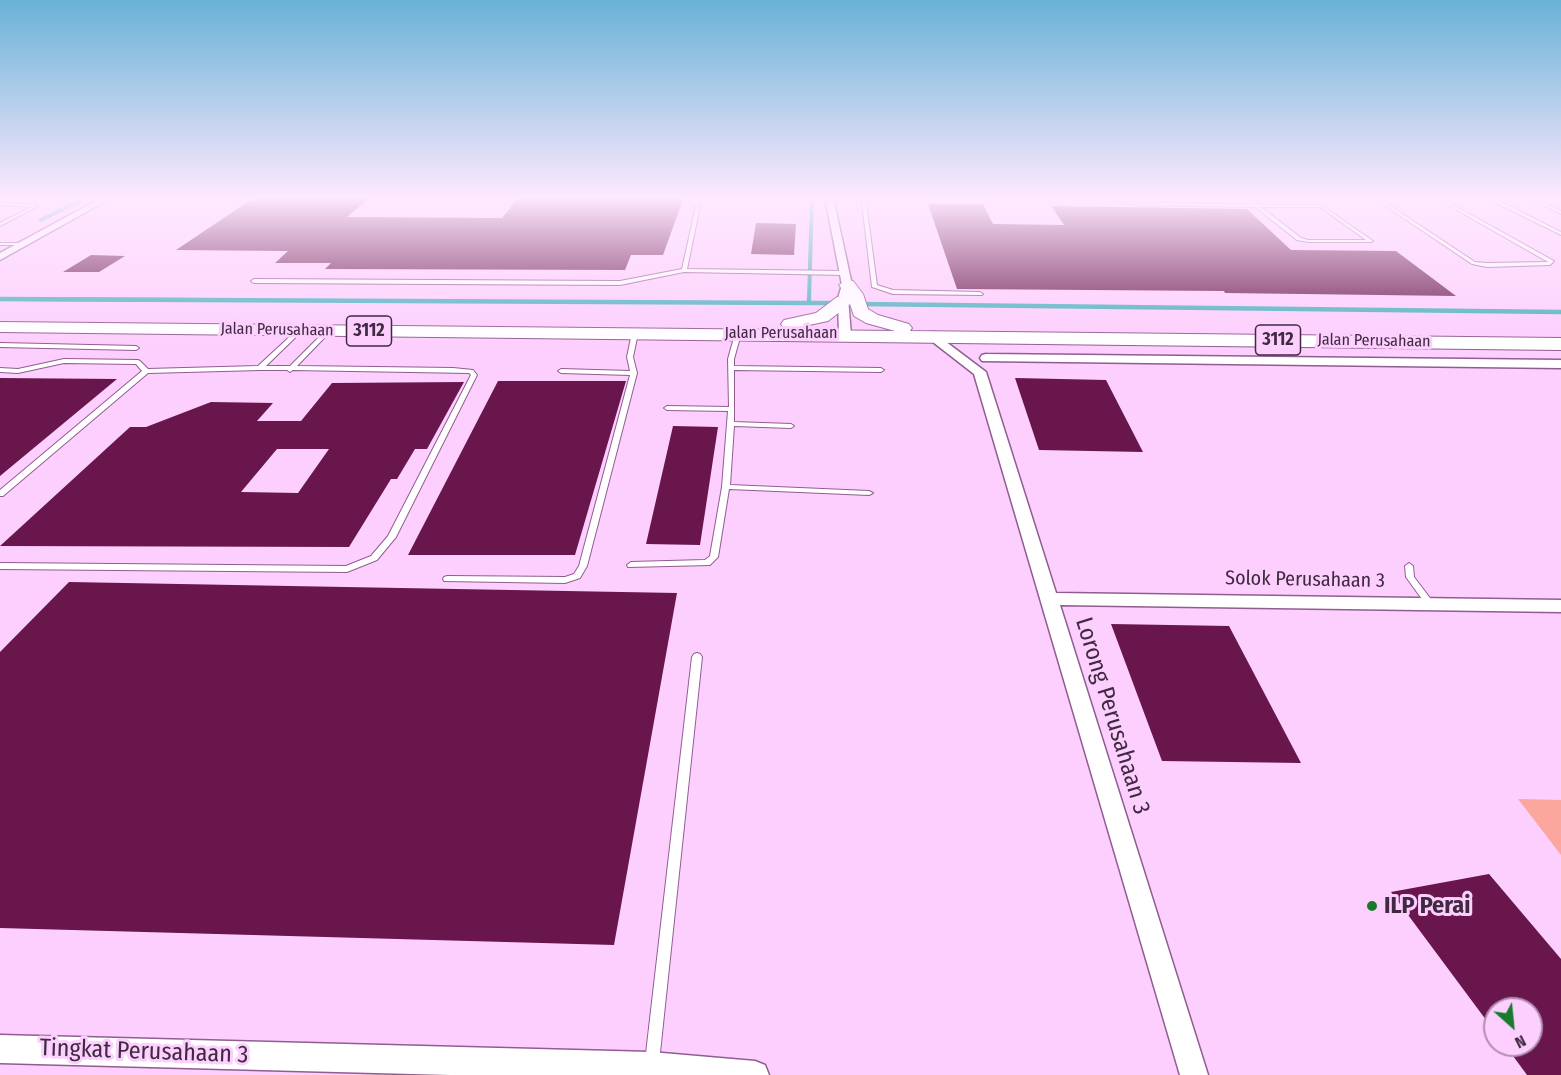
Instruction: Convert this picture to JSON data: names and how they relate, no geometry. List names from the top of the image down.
{
  "streets": {
    "main road": ["Jalan Perusahaan", "3112"],
    "street": ["Solok Perusahaan 3", "Lorong Perusahaan 3", "Tingkat Perusahaan 3"]
  },
  "crossings": [
    ["Solok Perusahaan 3", "Lorong Perusahaan 3"]
  ],
  "places": ["ILP Perai"],
  "north": "bottom right"
}
